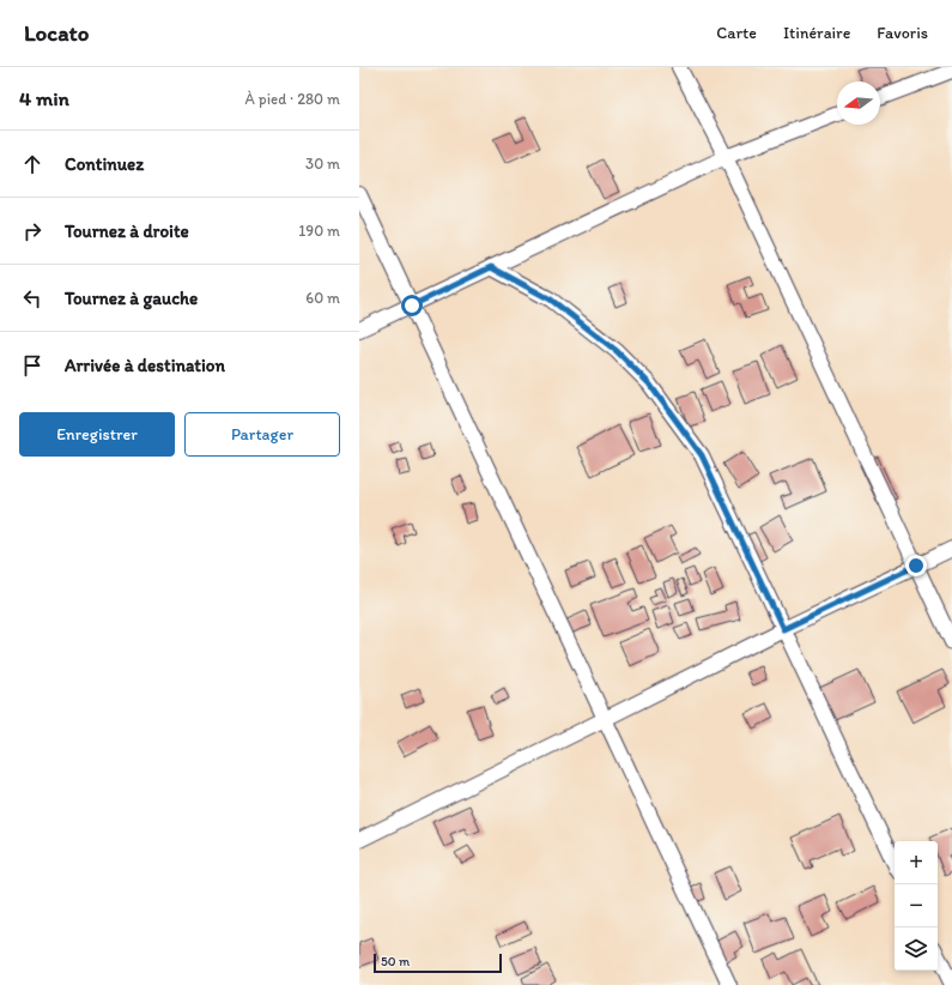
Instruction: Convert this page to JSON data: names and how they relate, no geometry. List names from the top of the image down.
{
  "scale_bar": "50 m",
  "north": "left",
  "page": {
    "header": "Locato",
    "nav": ["Carte", "Itinéraire", "Favoris"],
    "heading": ["4 min", "À pied · 280 m"],
    "list": [
      ["Continuez", "30 m"],
      ["Tournez à droite", "190 m"],
      ["Tournez à gauche", "60 m"],
      "Arrivée à destination"
    ],
    "buttons": ["Enregistrer", "Partager"],
    "map_buttons": ["+", "−"],
    "scale": "50 m"
  }
}
